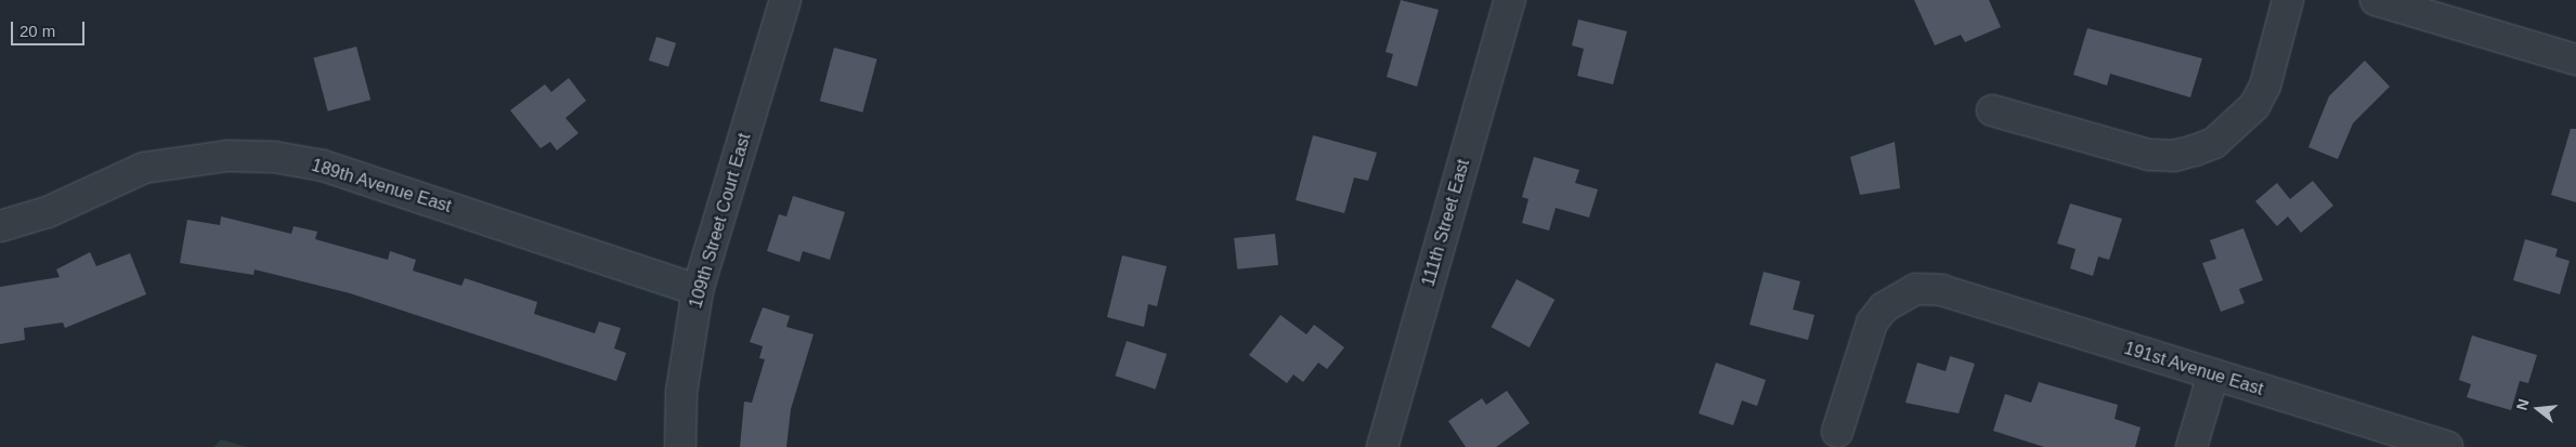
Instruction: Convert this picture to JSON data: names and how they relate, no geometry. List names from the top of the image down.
{
  "streets": {
    "street": [
      "189th Avenue East",
      "109th Street Court East",
      "111th Street East",
      "191st Avenue East"
    ]
  },
  "crossings": [
    ["189th Avenue East", "109th Street Court East"]
  ],
  "scale_bar": "20 m",
  "north": "left"
}
